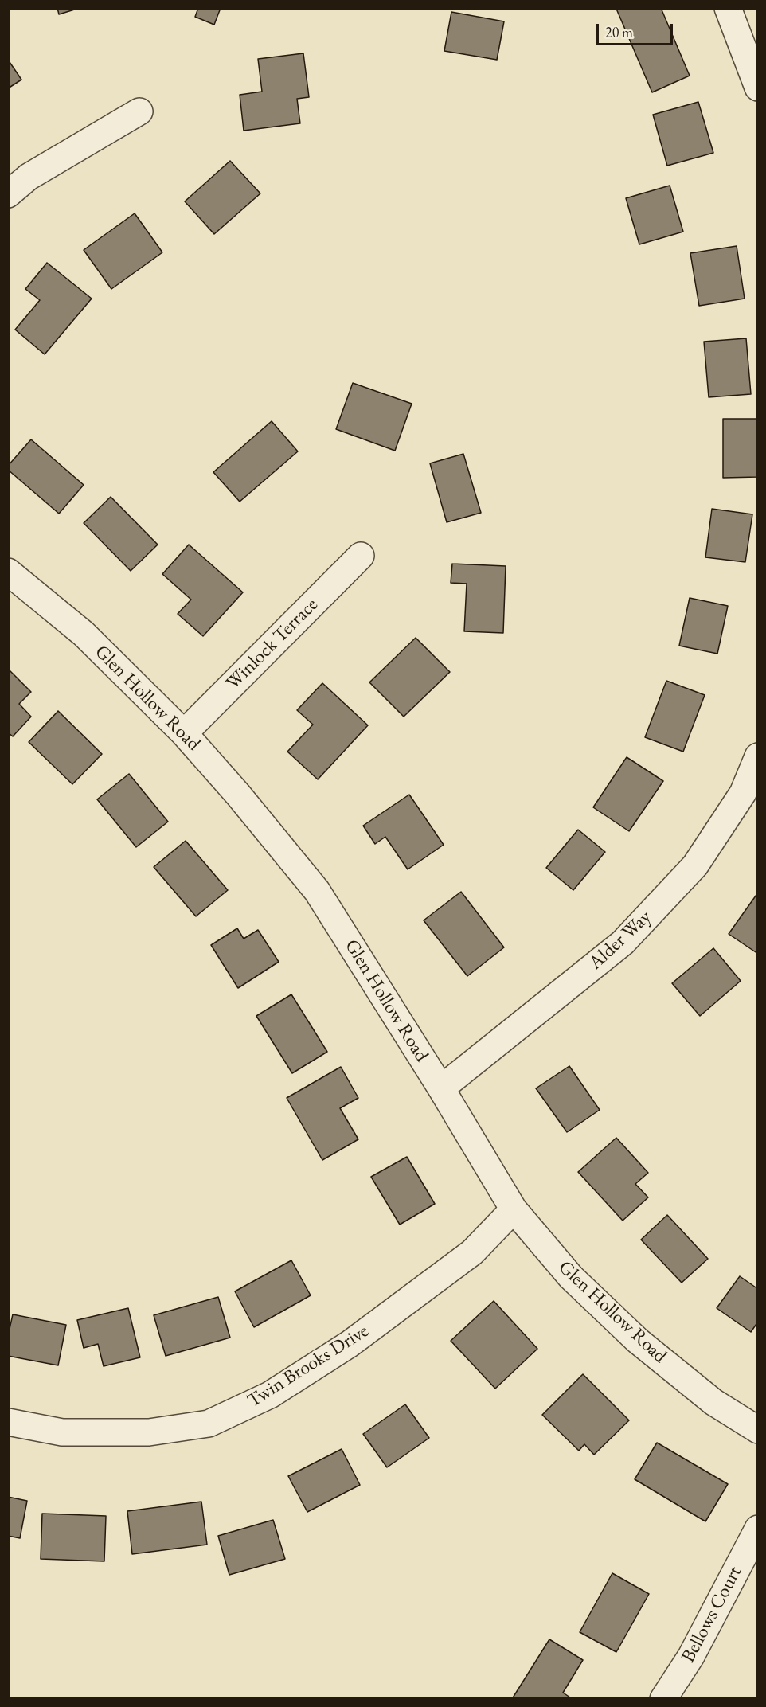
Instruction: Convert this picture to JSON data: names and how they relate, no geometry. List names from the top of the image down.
{
  "streets": {
    "street": [
      "Winlock Terrace",
      "Glen Hollow Road",
      "Alder Way",
      "Twin Brooks Drive",
      "Bellows Court"
    ]
  },
  "crossings": [
    ["Winlock Terrace", "Glen Hollow Road"],
    ["Glen Hollow Road", "Alder Way"],
    ["Glen Hollow Road", "Twin Brooks Drive"]
  ],
  "scale_bar": "20 m"
}
